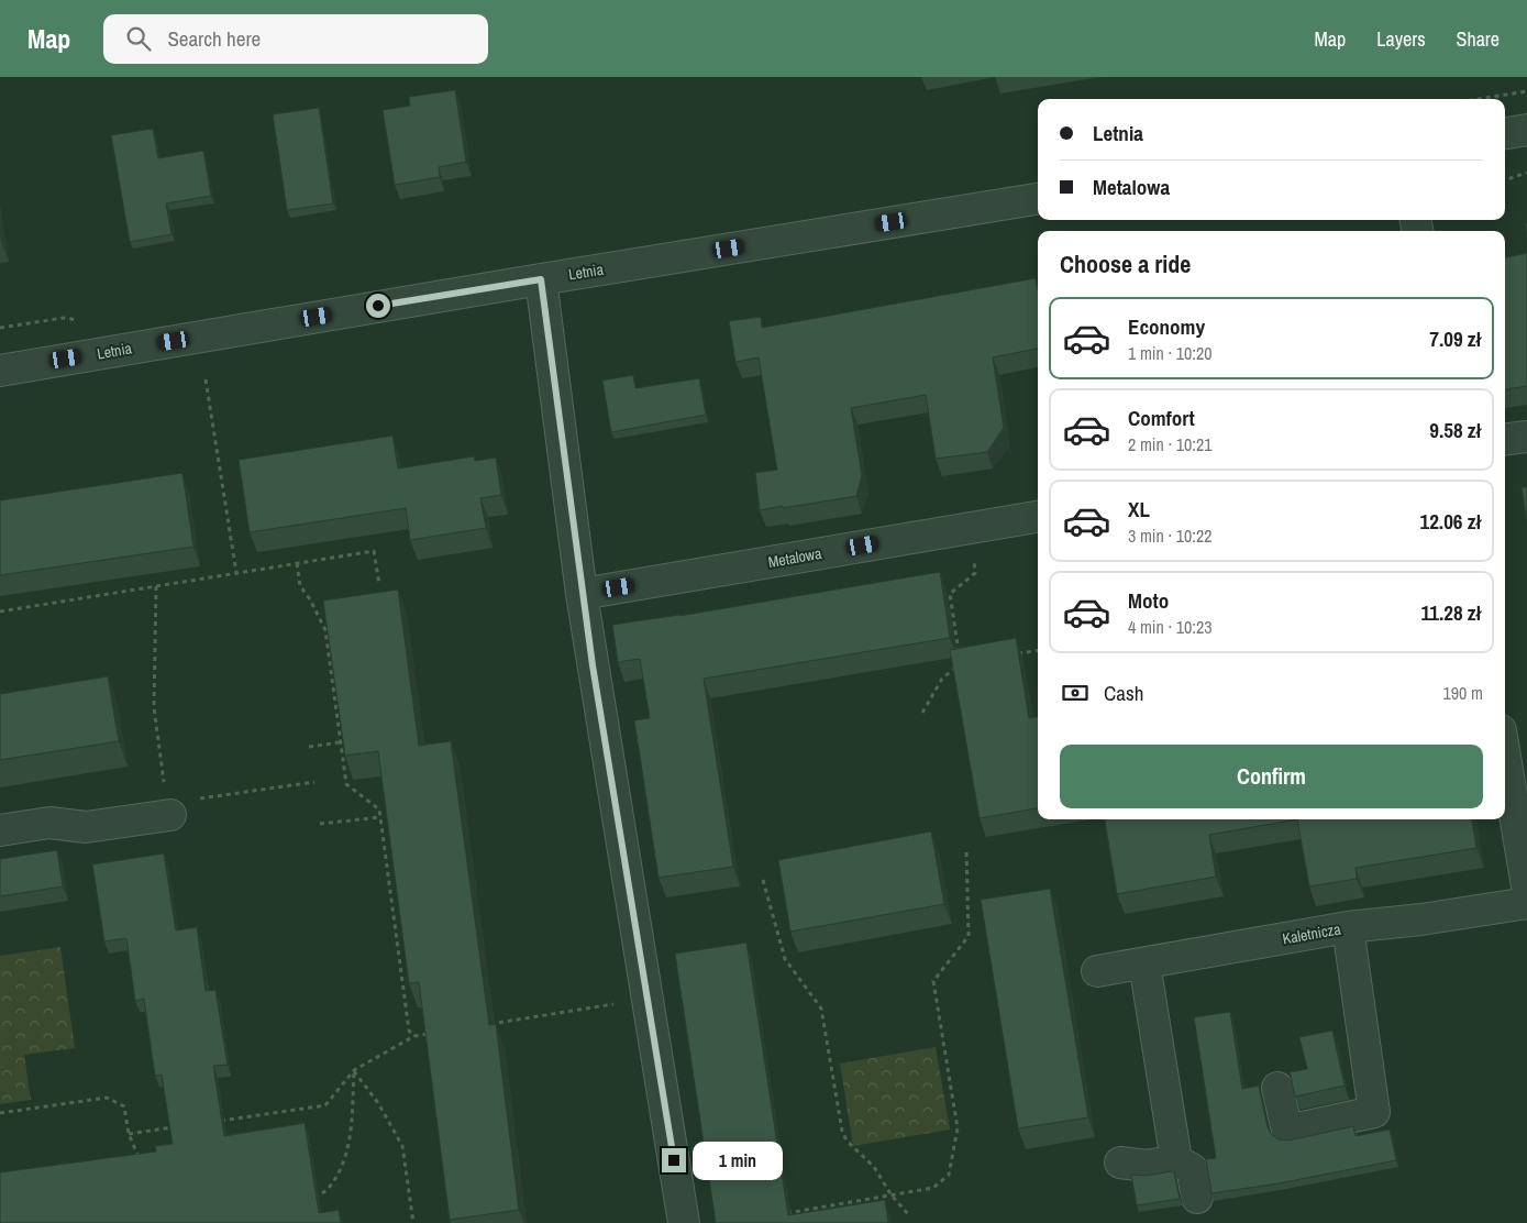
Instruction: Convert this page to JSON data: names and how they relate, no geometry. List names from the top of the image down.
{
  "streets": {
    "street": ["Letnia", "Metalowa", "Kaletnicza"]
  },
  "page": {
    "header": "Map",
    "search": "Search here",
    "nav": ["Map", "Layers", "Share"],
    "banner": ["Letnia", "Metalowa"],
    "heading": "Choose a ride",
    "list": [
      {
        "name": "Economy",
        "note": "1 min · 10:20",
        "value": "7.09 zł"
      },
      {
        "name": "Comfort",
        "note": "2 min · 10:21",
        "value": "9.58 zł"
      },
      {
        "name": "XL",
        "note": "3 min · 10:22",
        "value": "12.06 zł"
      },
      {
        "name": "Moto",
        "note": "4 min · 10:23",
        "value": "11.28 zł"
      }
    ],
    "pay": ["Cash", "190 m"],
    "buttons": "Confirm",
    "bubble": "1 min"
  }
}
